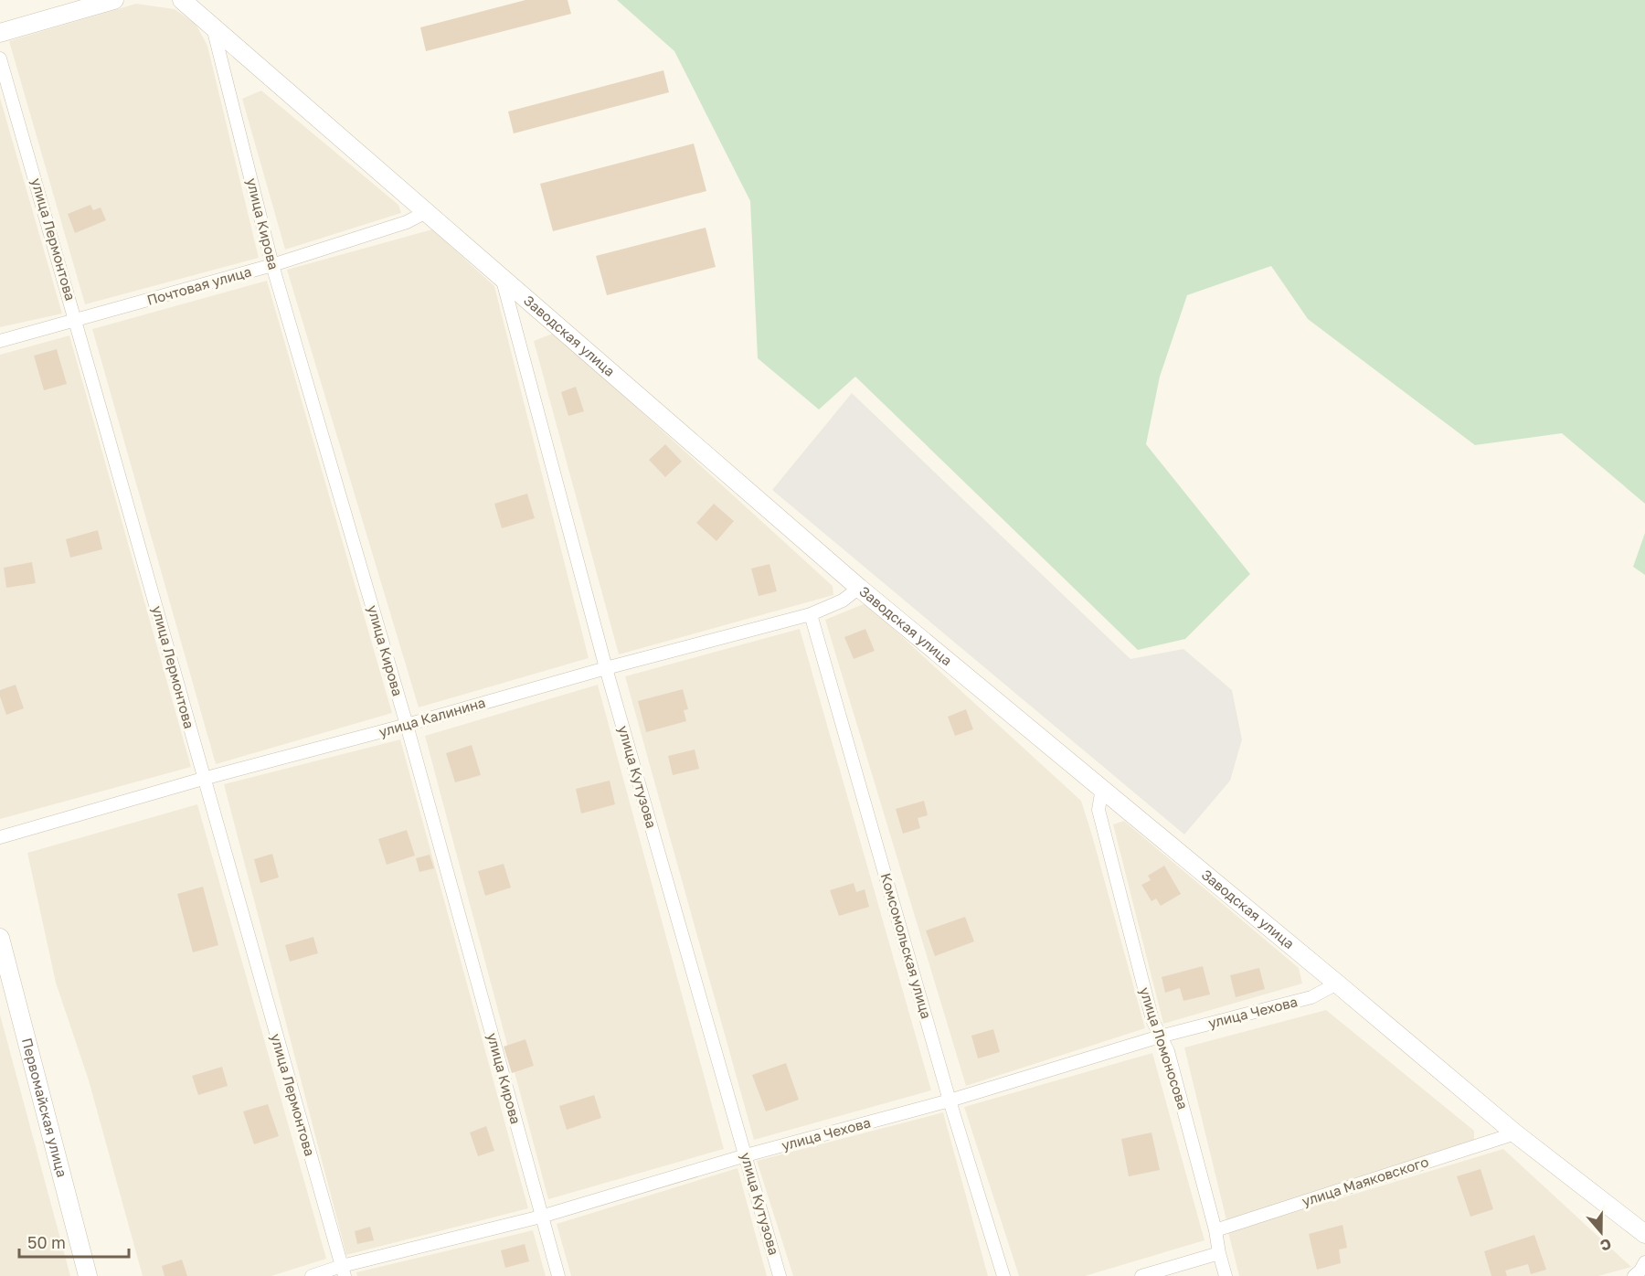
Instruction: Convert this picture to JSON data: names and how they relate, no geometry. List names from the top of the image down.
{
  "streets": {
    "street": [
      "улица Кирова",
      "улица Лермонтова",
      "Почтовая улица",
      "Заводская улица",
      "улица Калинина",
      "улица Кутузова",
      "Комсомольская улица",
      "улица Чехова",
      "улица Ломоносова",
      "Первомайская улица",
      "улица Маяковского"
    ]
  },
  "crossings": [
    ["улица Кирова", "Почтовая улица"],
    ["улица Кирова", "Заводская улица"],
    ["улица Кирова", "улица Калинина"],
    ["улица Кирова", "улица Чехова"],
    ["улица Лермонтова", "Почтовая улица"],
    ["улица Лермонтова", "улица Калинина"],
    ["улица Лермонтова", "улица Чехова"],
    ["Почтовая улица", "Заводская улица"],
    ["Заводская улица", "улица Калинина"],
    ["Заводская улица", "улица Кутузова"],
    ["Заводская улица", "улица Чехова"],
    ["Заводская улица", "улица Ломоносова"],
    ["Заводская улица", "улица Маяковского"],
    ["улица Калинина", "улица Кутузова"],
    ["улица Калинина", "Комсомольская улица"],
    ["улица Кутузова", "улица Чехова"],
    ["Комсомольская улица", "улица Чехова"],
    ["улица Чехова", "улица Ломоносова"],
    ["улица Ломоносова", "улица Маяковского"]
  ],
  "scale_bar": "50 m",
  "north": "bottom"
}
